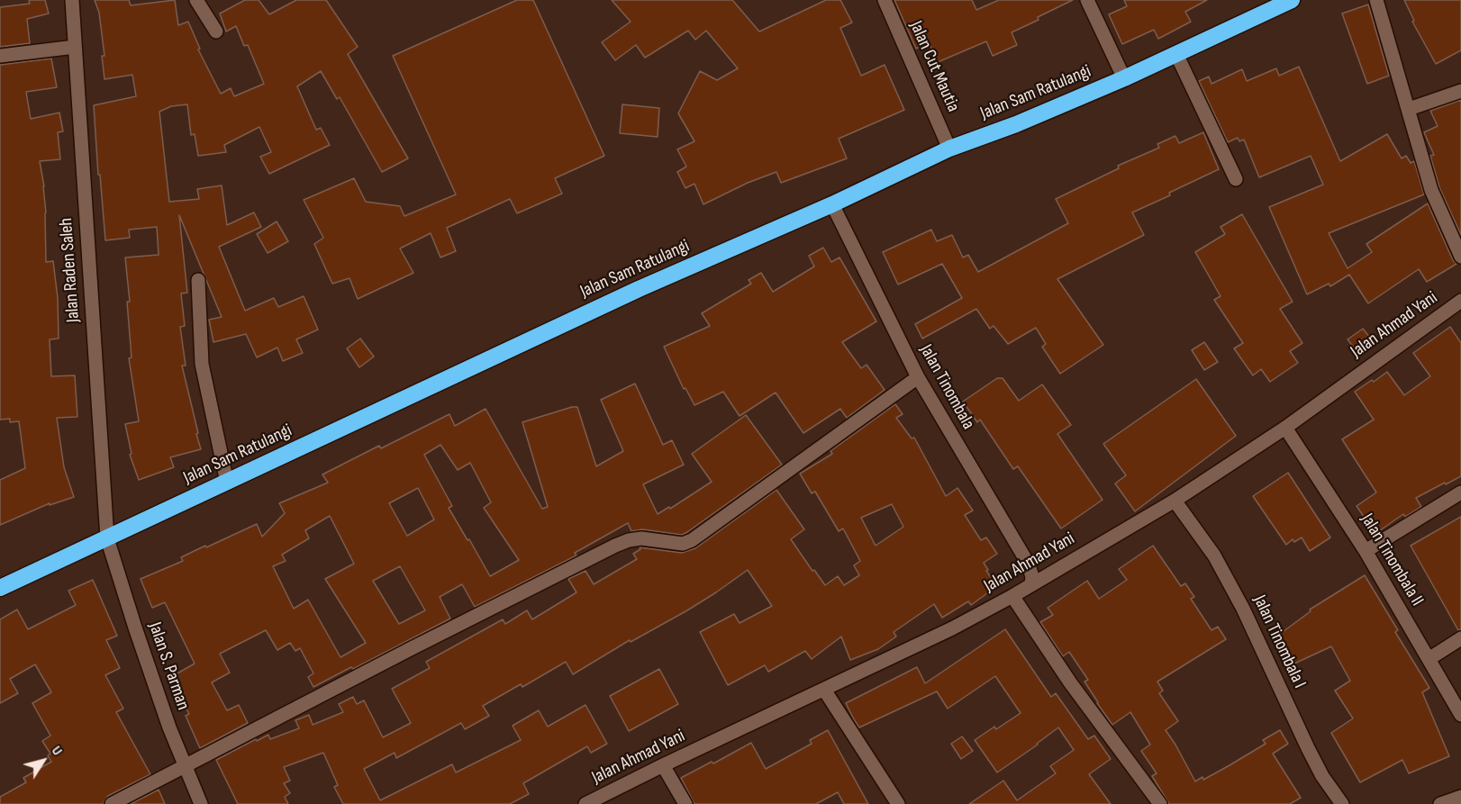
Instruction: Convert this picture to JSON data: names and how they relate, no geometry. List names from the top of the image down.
{
  "streets": {
    "highway": ["Jalan Sam Ratulangi"],
    "street": [
      "Jalan Cut Mautia",
      "Jalan Raden Saleh",
      "Jalan Ahmad Yani",
      "Jalan Tinombala",
      "Jalan Tinombala II",
      "Jalan Tinombala I",
      "Jalan S. Parman"
    ]
  },
  "crossings": [
    ["Jalan Cut Mautia", "Jalan Sam Ratulangi"],
    ["Jalan Sam Ratulangi", "Jalan Raden Saleh"],
    ["Jalan Sam Ratulangi", "Jalan Tinombala"],
    ["Jalan Sam Ratulangi", "Jalan S. Parman"],
    ["Jalan Raden Saleh", "Jalan S. Parman"],
    ["Jalan Ahmad Yani", "Jalan Tinombala"],
    ["Jalan Ahmad Yani", "Jalan Tinombala II"],
    ["Jalan Ahmad Yani", "Jalan Tinombala I"]
  ],
  "north": "top right"
}
